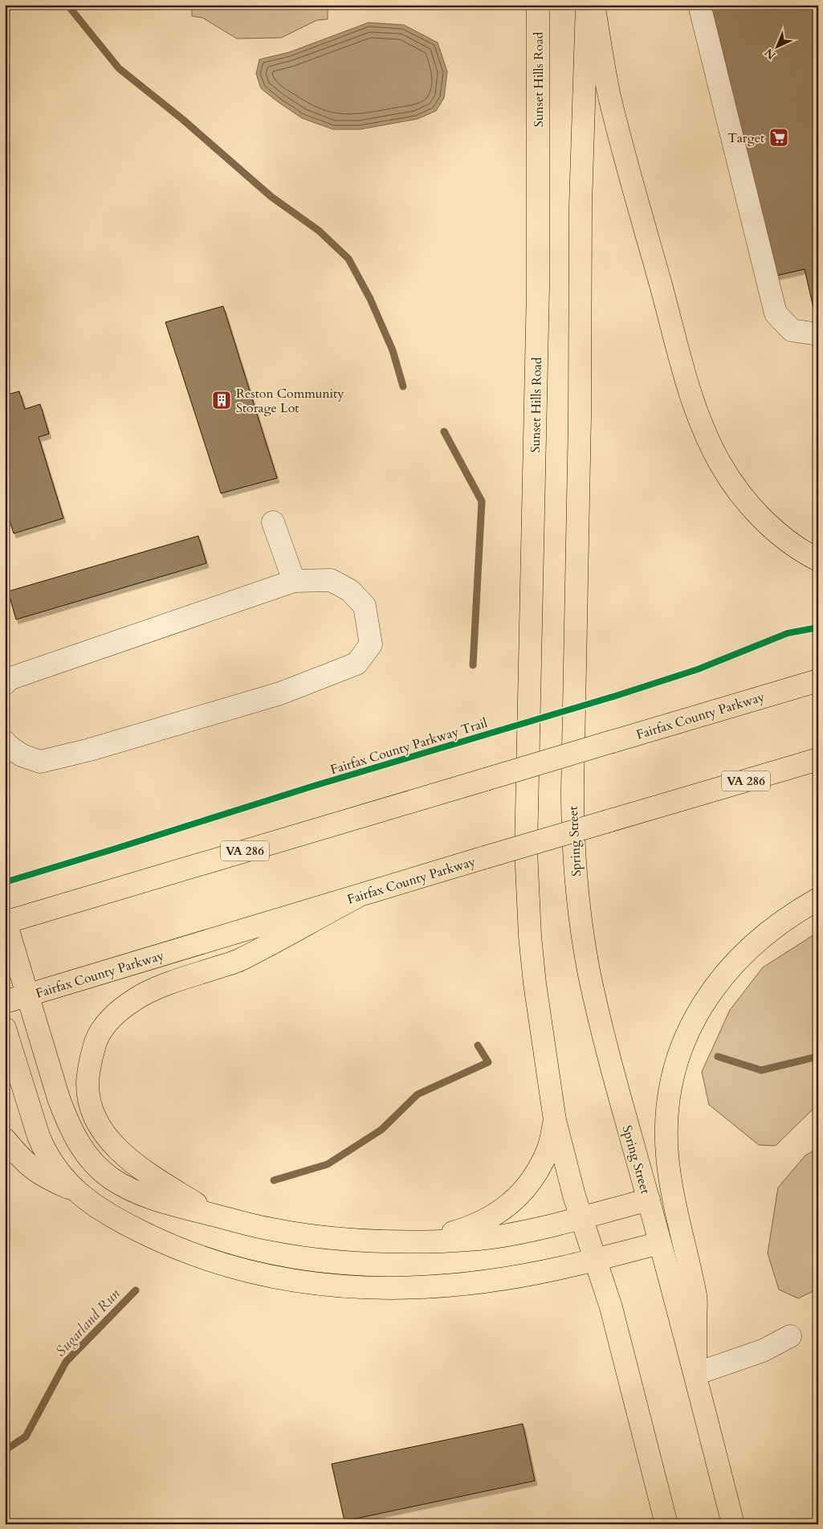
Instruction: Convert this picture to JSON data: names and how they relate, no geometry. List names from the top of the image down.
{
  "streets": {
    "main road": [
      "Sunset Hills Road",
      "Fairfax County Parkway",
      "VA 286",
      "Spring Street"
    ],
    "cycle path": ["Fairfax County Parkway Trail"]
  },
  "water": ["Sugarland Run"],
  "places": {
    "supermarket": ["Target"],
    "building": ["Reston Community Storage Lot"]
  },
  "north": "bottom left"
}
